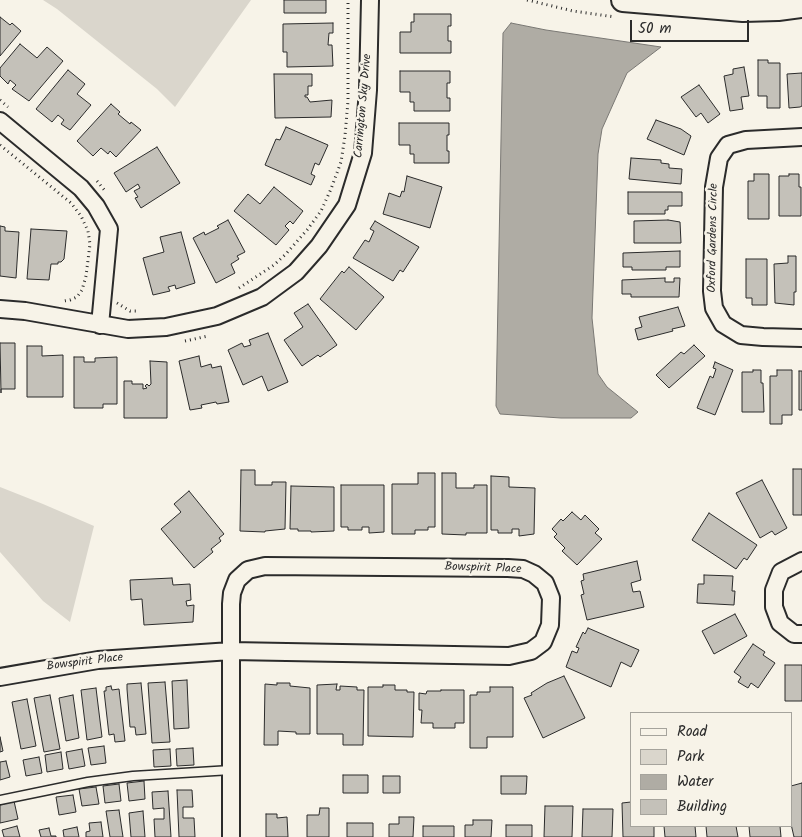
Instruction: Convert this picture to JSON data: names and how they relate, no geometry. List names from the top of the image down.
{
  "streets": {
    "street": ["Carrington Sky Drive", "Oxford Gardens Circle", "Bowspirit Place"]
  },
  "legend": [
    "Road",
    "Park",
    "Water",
    "Building"
  ],
  "scale_bar": "50 m"
}
